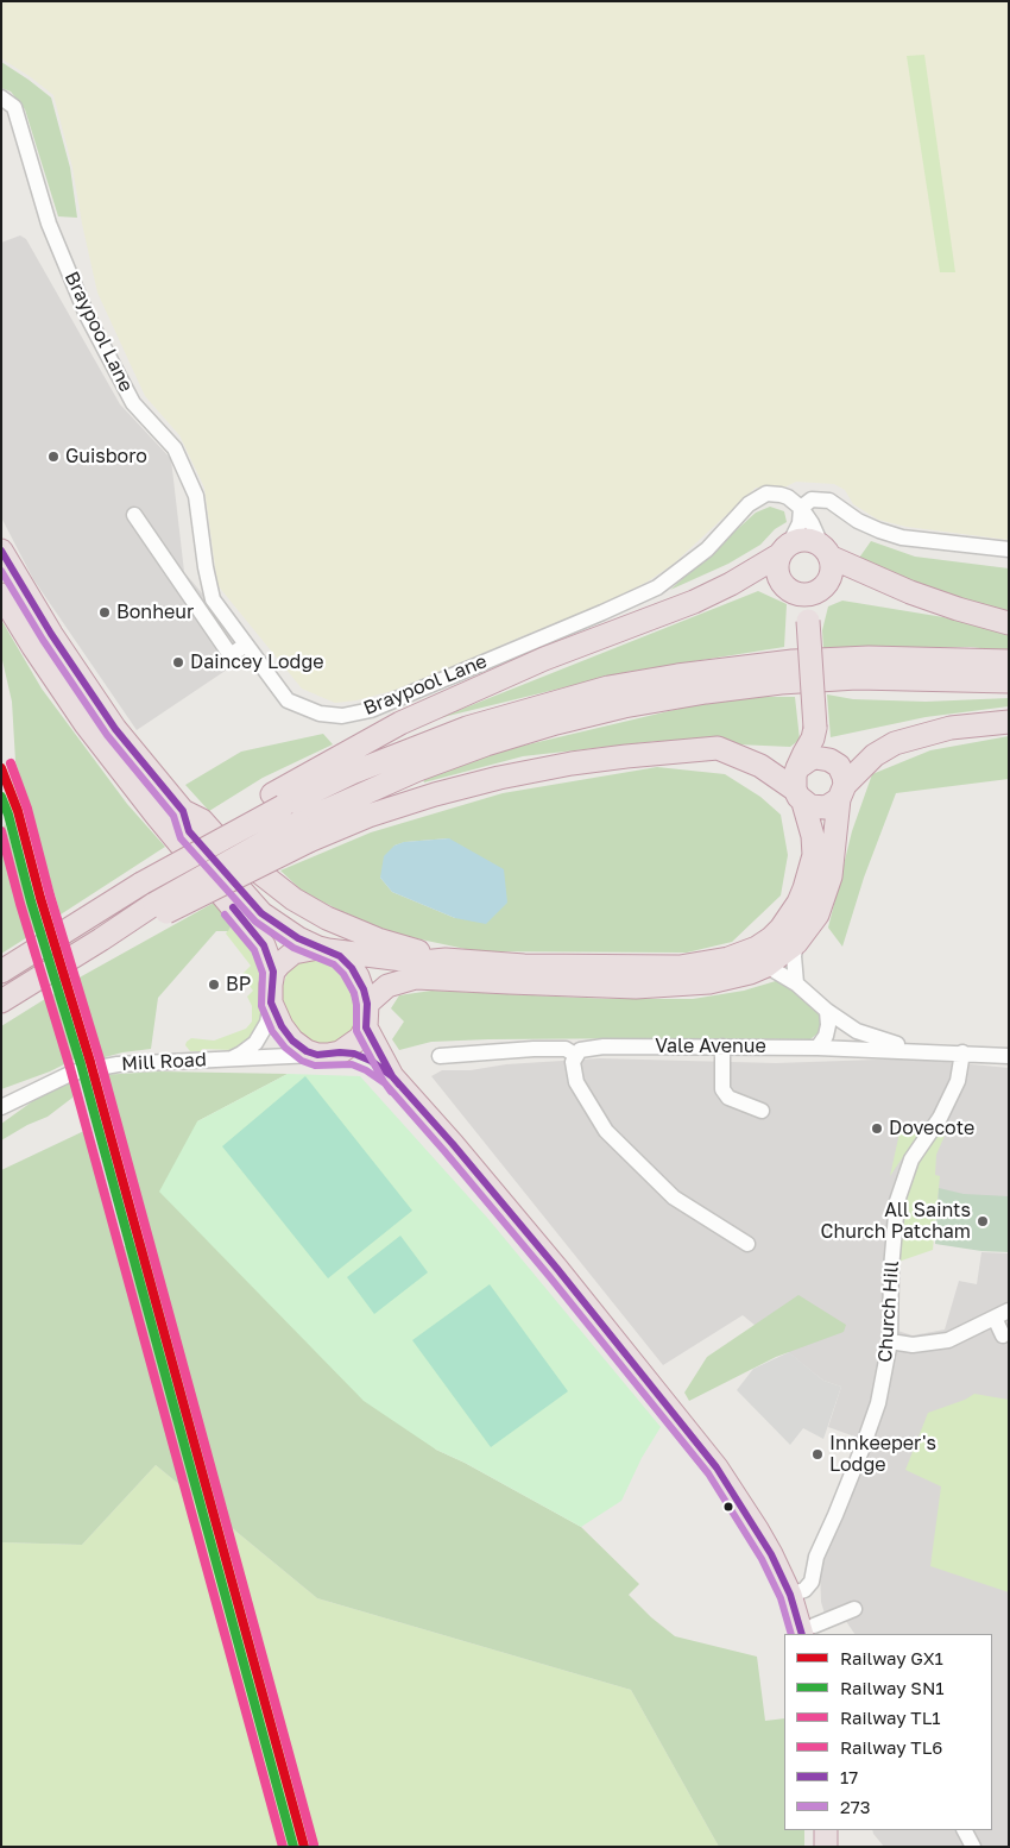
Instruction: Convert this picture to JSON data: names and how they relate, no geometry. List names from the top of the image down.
{
  "streets": {
    "street": [
      "Braypool Lane",
      "Vale Avenue",
      "Mill Road",
      "Church Hill"
    ]
  },
  "crossings": [
    ["Vale Avenue", "Church Hill"]
  ],
  "places": [
    "Guisboro",
    "Bonheur",
    "Daincey Lodge",
    "BP",
    "Dovecote",
    "All Saints Church Patcham",
    "Innkeeper's Lodge"
  ],
  "lines": [
    "transit line 17",
    "transit line 273",
    "rail line TL1",
    "rail line GX1",
    "rail line SN1",
    "rail line TL6"
  ],
  "legend": [
    "Railway GX1",
    "Railway SN1",
    "Railway TL1",
    "Railway TL6",
    "17",
    "273"
  ]
}
